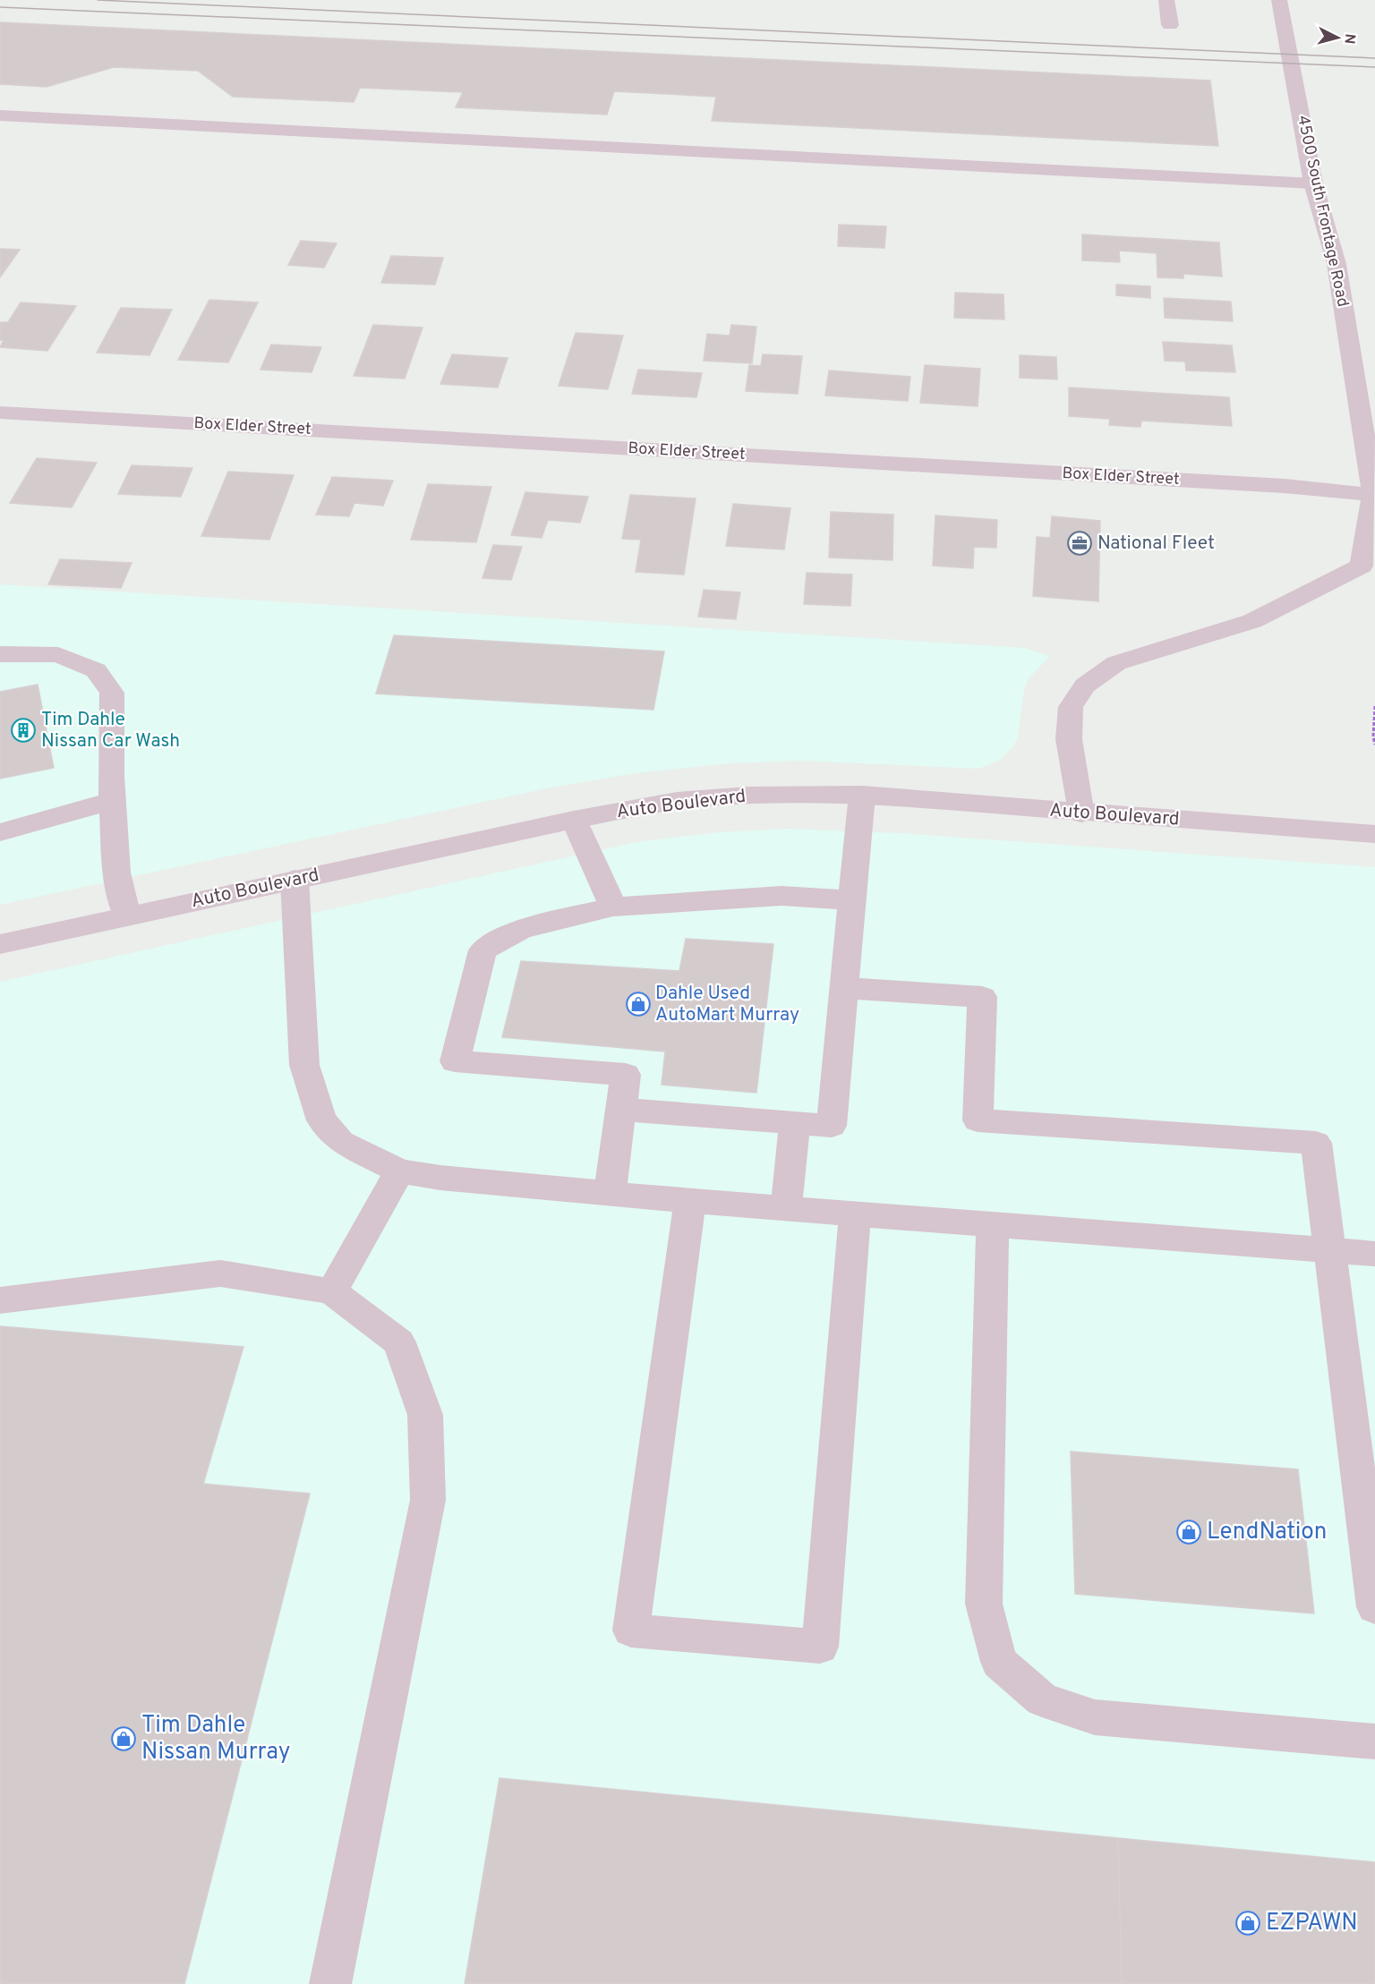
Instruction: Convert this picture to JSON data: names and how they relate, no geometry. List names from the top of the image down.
{
  "streets": {
    "street": ["4500 South Frontage Road", "Box Elder Street", "Auto Boulevard"]
  },
  "crossings": [
    ["4500 South Frontage Road", "Box Elder Street"],
    ["4500 South Frontage Road", "Auto Boulevard"]
  ],
  "places": {
    "office": ["National Fleet"],
    "building": ["Tim Dahle Nissan Car Wash"],
    "shop": [
      "Dahle Used AutoMart Murray",
      "LendNation",
      "Tim Dahle Nissan Murray",
      "EZPAWN"
    ]
  },
  "north": "right"
}
